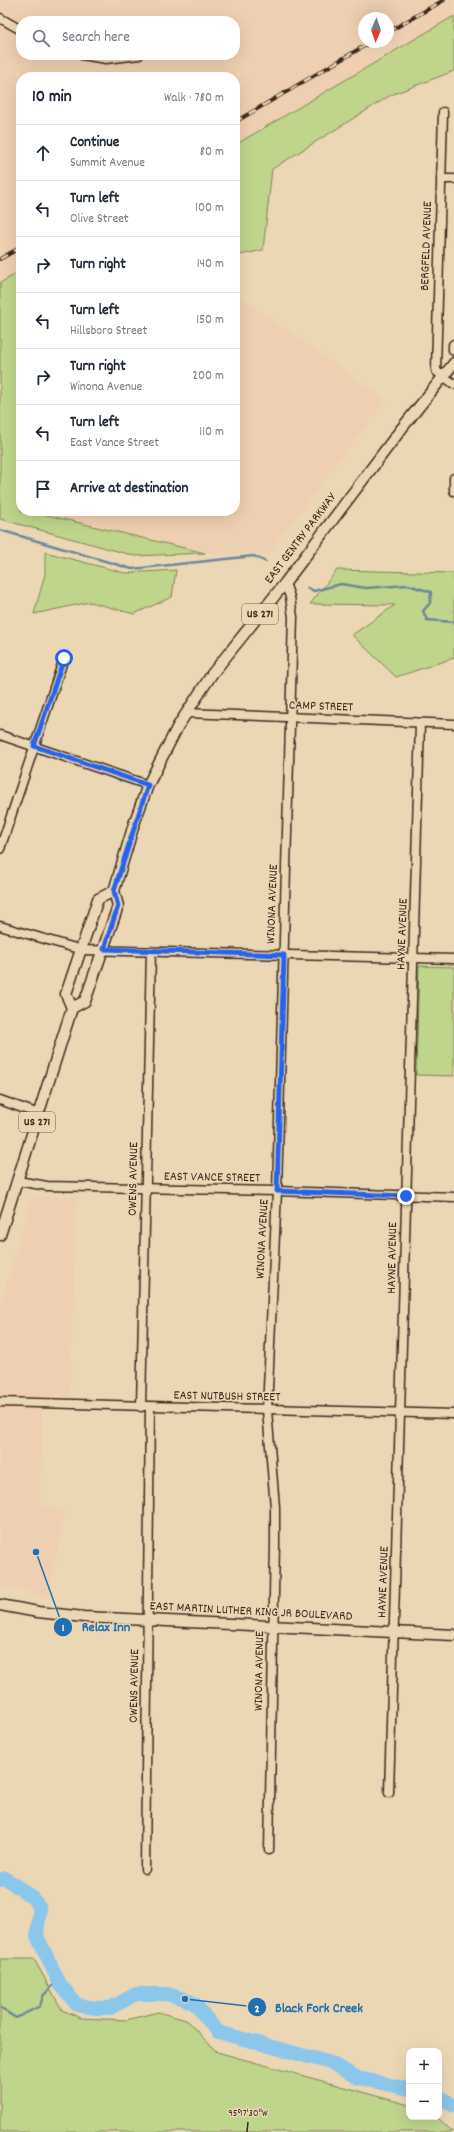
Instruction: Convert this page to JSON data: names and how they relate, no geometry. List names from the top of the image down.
{
  "streets": {
    "main road": ["EAST GENTRY PARKWAY", "US 271", "EAST MARTIN LUTHER KING JR BOULEVARD"],
    "street": [
      "BERGFELD AVENUE",
      "CAMP STREET",
      "WINONA AVENUE",
      "HAYNE AVENUE",
      "EAST VANCE STREET",
      "OWENS AVENUE",
      "EAST NUTBUSH STREET"
    ]
  },
  "crossings": [
    ["BERGFELD AVENUE", "EAST GENTRY PARKWAY"],
    ["EAST GENTRY PARKWAY", "US 271"],
    ["EAST GENTRY PARKWAY", "CAMP STREET"],
    ["EAST GENTRY PARKWAY", "WINONA AVENUE"],
    ["US 271", "EAST VANCE STREET"],
    ["CAMP STREET", "WINONA AVENUE"],
    ["CAMP STREET", "HAYNE AVENUE"],
    ["WINONA AVENUE", "EAST VANCE STREET"],
    ["WINONA AVENUE", "EAST NUTBUSH STREET"],
    ["WINONA AVENUE", "EAST MARTIN LUTHER KING JR BOULEVARD"],
    ["HAYNE AVENUE", "EAST VANCE STREET"],
    ["HAYNE AVENUE", "EAST NUTBUSH STREET"],
    ["HAYNE AVENUE", "EAST MARTIN LUTHER KING JR BOULEVARD"],
    ["EAST VANCE STREET", "OWENS AVENUE"],
    ["OWENS AVENUE", "EAST NUTBUSH STREET"],
    ["OWENS AVENUE", "EAST MARTIN LUTHER KING JR BOULEVARD"]
  ],
  "places": ["Relax Inn", "Black Fork Creek"],
  "north": "bottom",
  "page": {
    "search": "Search here",
    "heading": ["10 min", "Walk · 780 m"],
    "list": [
      ["Continue", "Summit Avenue", "80 m"],
      ["Turn left", "Olive Street", "100 m"],
      ["Turn right", "140 m"],
      ["Turn left", "Hillsboro Street", "150 m"],
      ["Turn right", "Winona Avenue", "200 m"],
      ["Turn left", "East Vance Street", "110 m"],
      "Arrive at destination"
    ],
    "map_buttons": ["+", "−"]
  },
  "coordinates": ["95°17'30\"W"]
}
